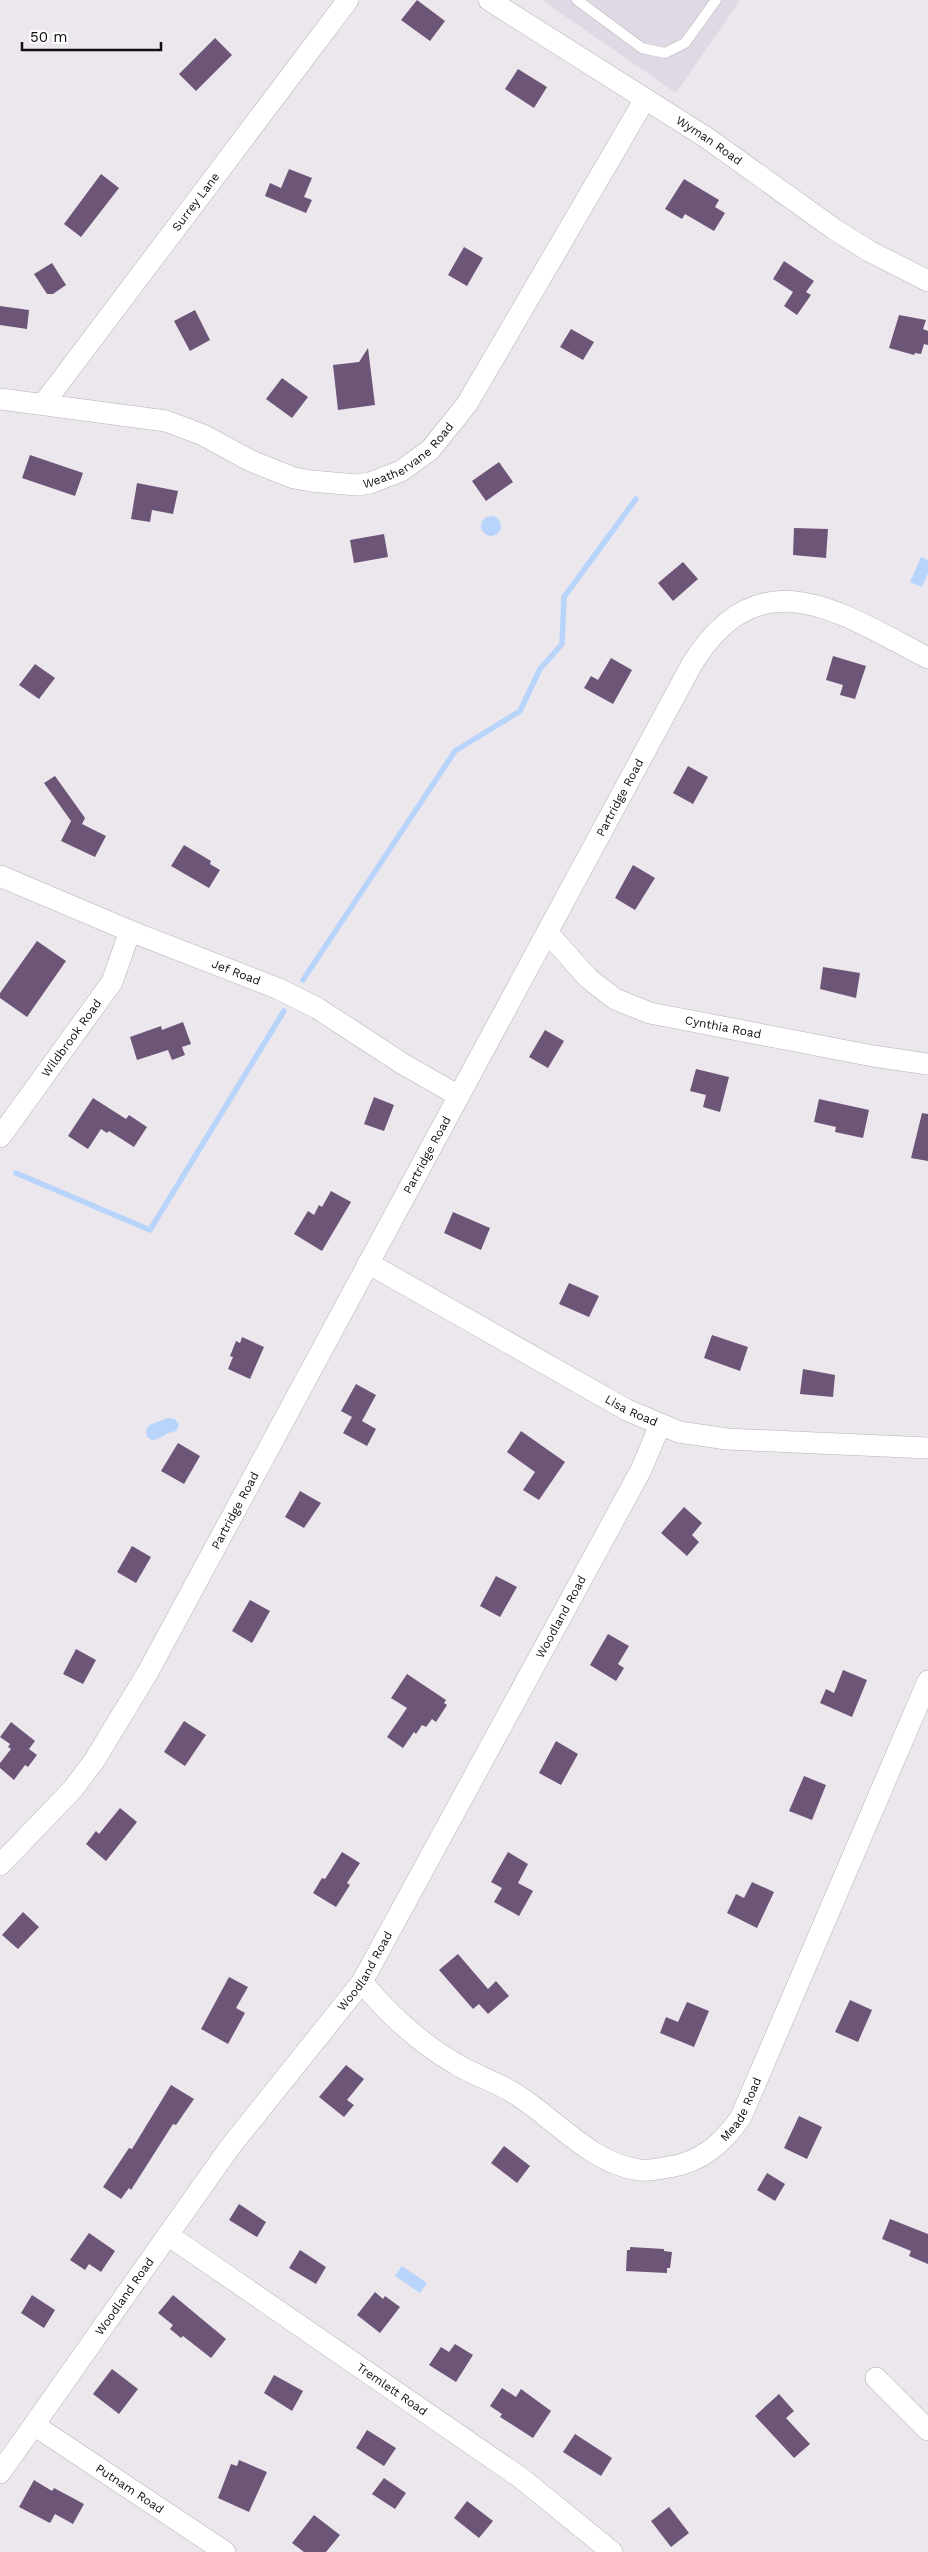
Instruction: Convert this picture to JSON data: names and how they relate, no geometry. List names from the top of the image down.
{
  "streets": {
    "street": [
      "Wyman Road",
      "Surrey Lane",
      "Weathervane Road",
      "Partridge Road",
      "Jef Road",
      "Cynthia Road",
      "Wildbrook Road",
      "Lisa Road",
      "Woodland Road",
      "Meade Road",
      "Tremlett Road",
      "Putnam Road"
    ]
  },
  "crossings": [
    ["Wyman Road", "Weathervane Road"],
    ["Surrey Lane", "Weathervane Road"],
    ["Partridge Road", "Jef Road"],
    ["Partridge Road", "Cynthia Road"],
    ["Partridge Road", "Lisa Road"],
    ["Jef Road", "Wildbrook Road"],
    ["Lisa Road", "Woodland Road"],
    ["Woodland Road", "Meade Road"],
    ["Woodland Road", "Tremlett Road"],
    ["Woodland Road", "Putnam Road"]
  ],
  "scale_bar": "50 m"
}
